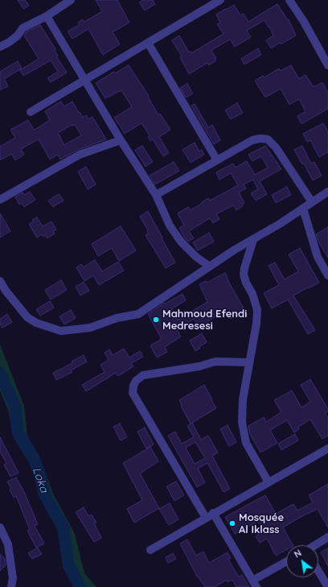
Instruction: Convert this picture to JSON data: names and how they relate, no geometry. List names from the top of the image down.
{
  "water": ["Loka"],
  "places": ["Mahmoud Efendi Medresesi", "Mosquée Al Iklass"],
  "north": "top left"
}
